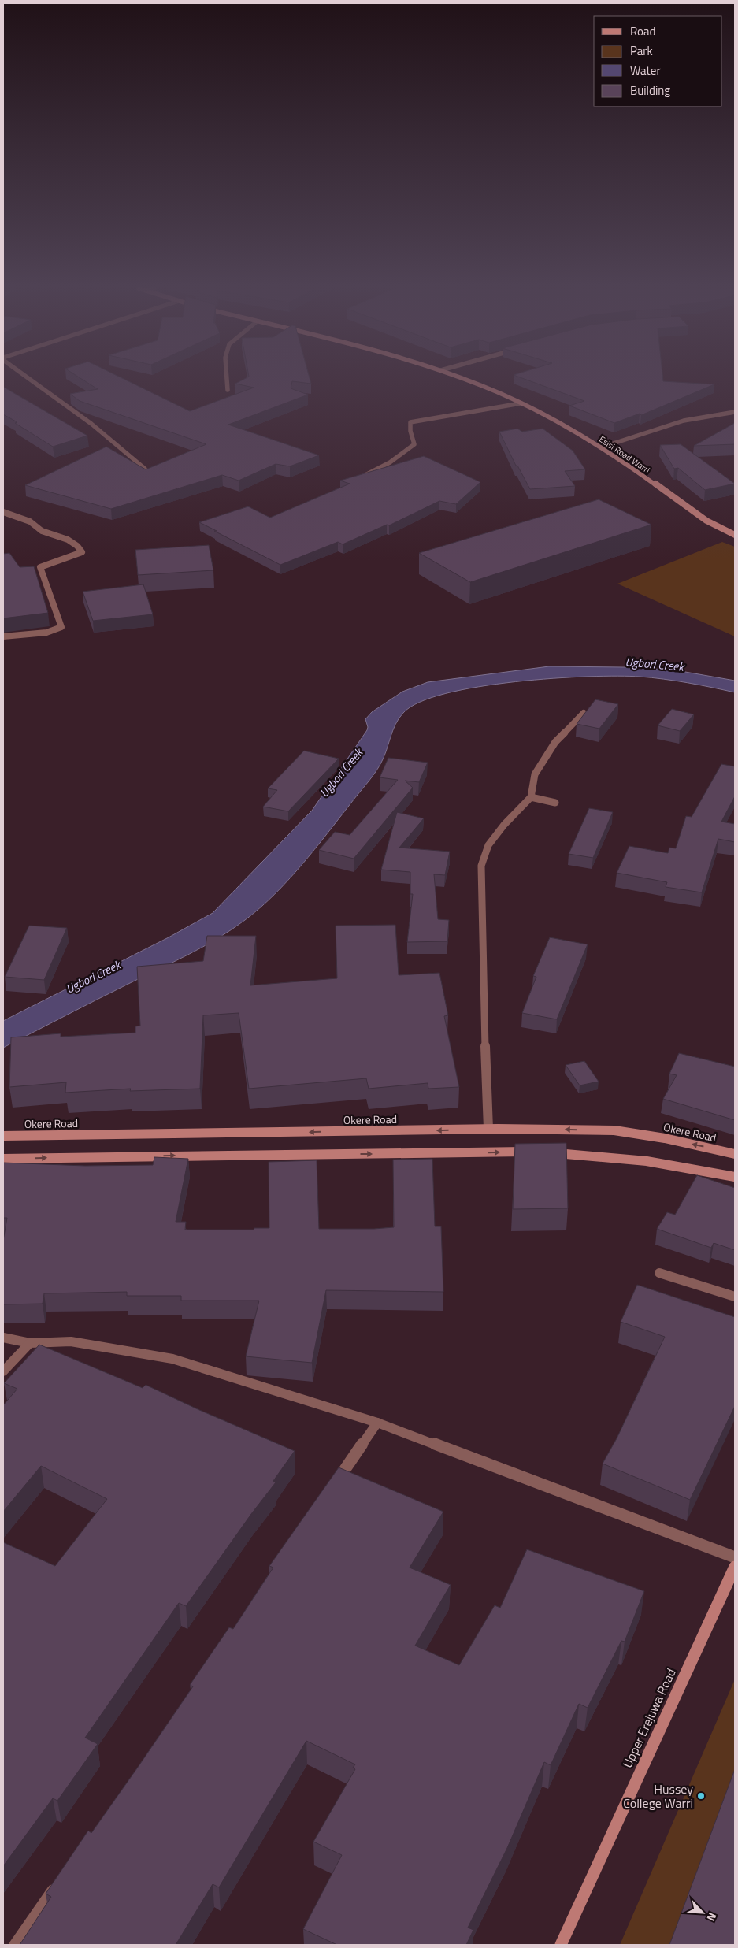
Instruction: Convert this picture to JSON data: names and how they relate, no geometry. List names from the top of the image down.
{
  "streets": {
    "street": ["Esisi Road Warri", "Okere Road", "Upper Erejuwa Road"]
  },
  "water": ["Ugbori Creek"],
  "places": ["Hussey College Warri"],
  "legend": [
    "Road",
    "Park",
    "Water",
    "Building"
  ],
  "north": "bottom right"
}
